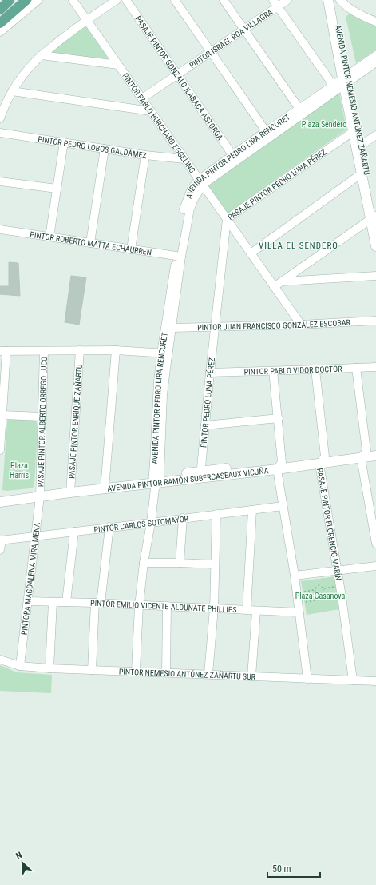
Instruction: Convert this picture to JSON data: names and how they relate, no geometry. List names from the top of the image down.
{
  "streets": {
    "street": [
      "PINTOR ISRAEL ROA VILLAGRA",
      "PASAJE PINTOR GONZALO ILABACA ASTORGA",
      "AVENIDA PINTOR NEMESIO ANTÚNEZ ZAÑARTU",
      "PINTOR PABLO BURCHARD EGGELING",
      "PINTOR PEDRO LOBOS GALDÁMEZ",
      "AVENIDA PINTOR PEDRO LIRA RENCORET",
      "PASAJE PINTOR PEDRO LUNA PÉREZ",
      "PINTOR ROBERTO MATTA ECHAURREN",
      "PINTOR JUAN FRANCISCO GONZÁLEZ ESCOBAR",
      "PINTOR PABLO VIDOR DOCTOR",
      "PINTOR PEDRO LUNA PÉREZ",
      "PASAJE PINTOR ALBERTO ORREGO LUCO",
      "PASAJE PINTOR ENRIQUE ZAÑARTU",
      "AVENIDA PINTOR RAMÓN SUBERCASEAUX VICUÑA",
      "PINTOR CARLOS SOTOMAYOR",
      "PASAJE PINTOR FLORENCIO MARÍN",
      "PINTORA MAGDALENA MIRA MENA",
      "PINTOR EMILIO VICENTE ALDUNATE PHILLIPS",
      "PINTOR NEMESIO ANTÚNEZ ZAÑARTU SUR"
    ]
  },
  "crossings": [
    ["PINTOR ISRAEL ROA VILLAGRA", "PASAJE PINTOR GONZALO ILABACA ASTORGA"],
    ["PINTOR ISRAEL ROA VILLAGRA", "PINTOR PABLO BURCHARD EGGELING"],
    ["PASAJE PINTOR GONZALO ILABACA ASTORGA", "AVENIDA PINTOR PEDRO LIRA RENCORET"],
    ["AVENIDA PINTOR NEMESIO ANTÚNEZ ZAÑARTU", "AVENIDA PINTOR PEDRO LIRA RENCORET"],
    ["AVENIDA PINTOR NEMESIO ANTÚNEZ ZAÑARTU", "PASAJE PINTOR PEDRO LUNA PÉREZ"],
    ["PINTOR PABLO BURCHARD EGGELING", "PINTOR PEDRO LOBOS GALDÁMEZ"],
    ["PINTOR PABLO BURCHARD EGGELING", "AVENIDA PINTOR PEDRO LIRA RENCORET"],
    ["PINTOR PABLO BURCHARD EGGELING", "PASAJE PINTOR PEDRO LUNA PÉREZ"],
    ["PINTOR PABLO BURCHARD EGGELING", "PINTOR JUAN FRANCISCO GONZÁLEZ ESCOBAR"],
    ["AVENIDA PINTOR PEDRO LIRA RENCORET", "PINTOR ROBERTO MATTA ECHAURREN"],
    ["AVENIDA PINTOR PEDRO LIRA RENCORET", "PINTOR JUAN FRANCISCO GONZÁLEZ ESCOBAR"],
    ["AVENIDA PINTOR PEDRO LIRA RENCORET", "AVENIDA PINTOR RAMÓN SUBERCASEAUX VICUÑA"],
    ["AVENIDA PINTOR PEDRO LIRA RENCORET", "PINTOR CARLOS SOTOMAYOR"],
    ["AVENIDA PINTOR PEDRO LIRA RENCORET", "PINTOR EMILIO VICENTE ALDUNATE PHILLIPS"],
    ["AVENIDA PINTOR PEDRO LIRA RENCORET", "PINTOR NEMESIO ANTÚNEZ ZAÑARTU SUR"],
    ["PASAJE PINTOR PEDRO LUNA PÉREZ", "PINTOR JUAN FRANCISCO GONZÁLEZ ESCOBAR"],
    ["PASAJE PINTOR PEDRO LUNA PÉREZ", "PINTOR PEDRO LUNA PÉREZ"],
    ["PINTOR JUAN FRANCISCO GONZÁLEZ ESCOBAR", "PINTOR PEDRO LUNA PÉREZ"],
    ["PINTOR PABLO VIDOR DOCTOR", "PINTOR PEDRO LUNA PÉREZ"],
    ["PINTOR PABLO VIDOR DOCTOR", "PASAJE PINTOR FLORENCIO MARÍN"],
    ["PINTOR PEDRO LUNA PÉREZ", "AVENIDA PINTOR RAMÓN SUBERCASEAUX VICUÑA"],
    ["PASAJE PINTOR ALBERTO ORREGO LUCO", "AVENIDA PINTOR RAMÓN SUBERCASEAUX VICUÑA"],
    ["PASAJE PINTOR ALBERTO ORREGO LUCO", "PINTORA MAGDALENA MIRA MENA"],
    ["PASAJE PINTOR ENRIQUE ZAÑARTU", "AVENIDA PINTOR RAMÓN SUBERCASEAUX VICUÑA"],
    ["AVENIDA PINTOR RAMÓN SUBERCASEAUX VICUÑA", "PASAJE PINTOR FLORENCIO MARÍN"],
    ["AVENIDA PINTOR RAMÓN SUBERCASEAUX VICUÑA", "PINTORA MAGDALENA MIRA MENA"],
    ["PINTOR CARLOS SOTOMAYOR", "PINTORA MAGDALENA MIRA MENA"],
    ["PASAJE PINTOR FLORENCIO MARÍN", "PINTOR NEMESIO ANTÚNEZ ZAÑARTU SUR"],
    ["PINTORA MAGDALENA MIRA MENA", "PINTOR EMILIO VICENTE ALDUNATE PHILLIPS"],
    ["PINTORA MAGDALENA MIRA MENA", "PINTOR NEMESIO ANTÚNEZ ZAÑARTU SUR"]
  ],
  "districts": ["VILLA EL SENDERO"],
  "parks": ["Plaza Sendero", "Plaza Harris", "Plaza Casanova"],
  "scale_bar": "50 m",
  "north": "top left"
}
